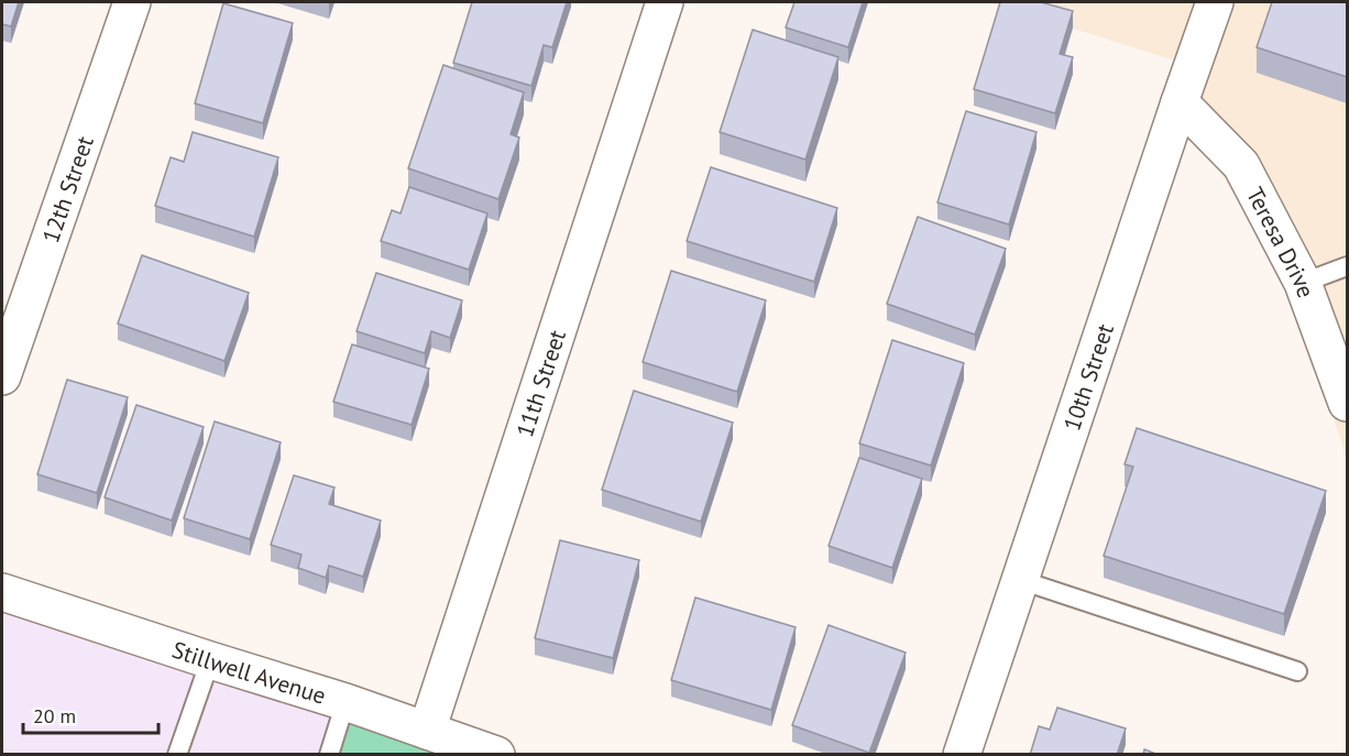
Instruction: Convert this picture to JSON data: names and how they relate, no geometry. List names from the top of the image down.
{
  "streets": {
    "street": [
      "12th Street",
      "Teresa Drive",
      "10th Street",
      "11th Street",
      "Stillwell Avenue"
    ]
  },
  "crossings": [
    ["Teresa Drive", "10th Street"],
    ["11th Street", "Stillwell Avenue"]
  ],
  "scale_bar": "20 m"
}
